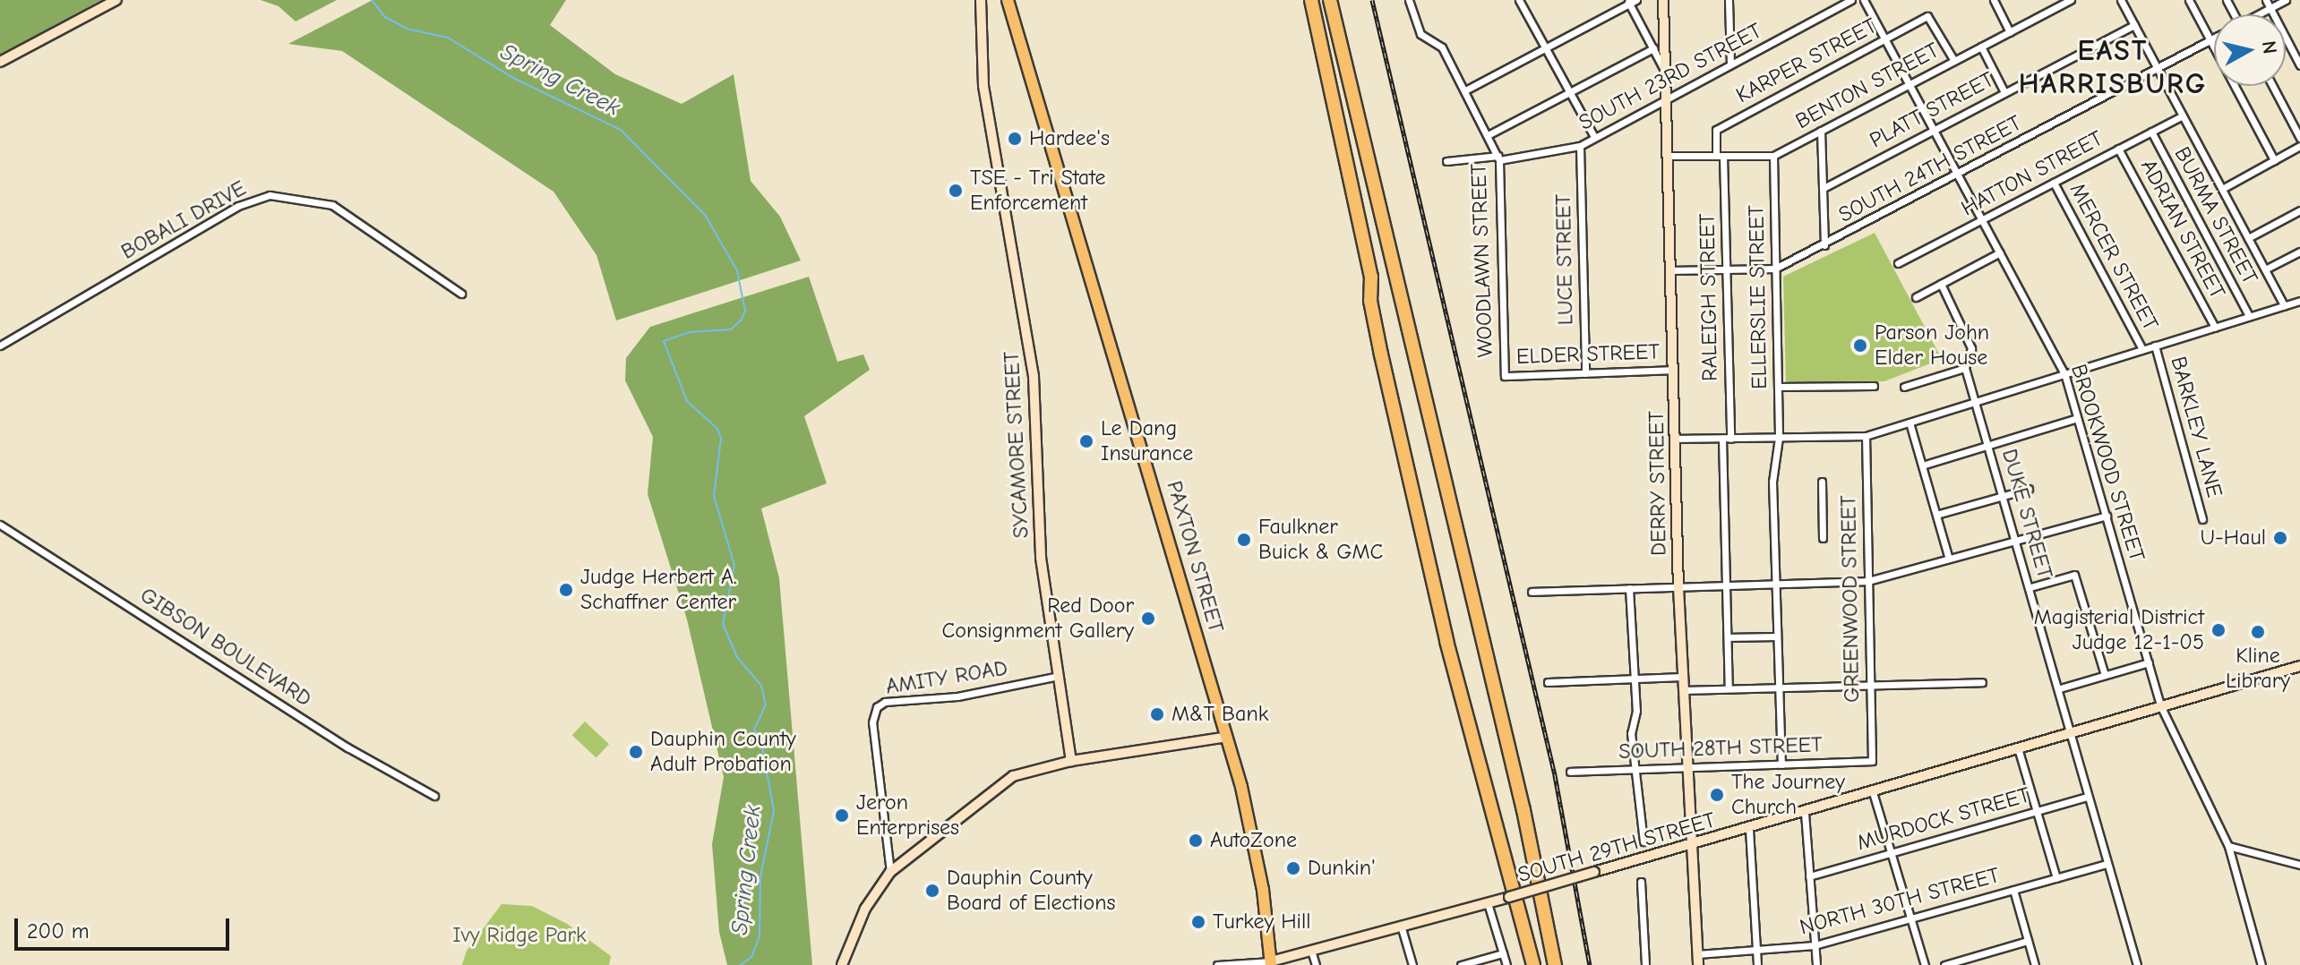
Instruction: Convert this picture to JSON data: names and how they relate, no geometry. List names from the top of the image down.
{
  "streets": {
    "main road": ["PAXTON STREET"],
    "street": [
      "KARPER STREET",
      "SOUTH 23RD STREET",
      "BENTON STREET",
      "PLATT STREET",
      "SOUTH 24TH STREET",
      "HATTON STREET",
      "BURMA STREET",
      "BOBALI DRIVE",
      "ADRIAN STREET",
      "MERCER STREET",
      "LUCE STREET",
      "WOODLAWN STREET",
      "RALEIGH STREET",
      "ELLERSLIE STREET",
      "ELDER STREET",
      "BARKLEY LANE",
      "SYCAMORE STREET",
      "BROOKWOOD STREET",
      "DERRY STREET",
      "DUKE STREET",
      "GREENWOOD STREET",
      "GIBSON BOULEVARD",
      "AMITY ROAD",
      "SOUTH 28TH STREET",
      "MURDOCK STREET",
      "SOUTH 29TH STREET",
      "NORTH 30TH STREET"
    ]
  },
  "crossings": [
    ["KARPER STREET", "BENTON STREET"],
    ["KARPER STREET", "RALEIGH STREET"],
    ["KARPER STREET", "BROOKWOOD STREET"],
    ["SOUTH 23RD STREET", "LUCE STREET"],
    ["SOUTH 23RD STREET", "WOODLAWN STREET"],
    ["SOUTH 23RD STREET", "DERRY STREET"],
    ["BENTON STREET", "RALEIGH STREET"],
    ["BENTON STREET", "ELLERSLIE STREET"],
    ["BENTON STREET", "BROOKWOOD STREET"],
    ["BENTON STREET", "DERRY STREET"],
    ["PLATT STREET", "BROOKWOOD STREET"],
    ["SOUTH 24TH STREET", "RALEIGH STREET"],
    ["SOUTH 24TH STREET", "ELLERSLIE STREET"],
    ["SOUTH 24TH STREET", "BROOKWOOD STREET"],
    ["SOUTH 24TH STREET", "DERRY STREET"],
    ["HATTON STREET", "BURMA STREET"],
    ["HATTON STREET", "ADRIAN STREET"],
    ["HATTON STREET", "MERCER STREET"],
    ["HATTON STREET", "BROOKWOOD STREET"],
    ["LUCE STREET", "ELDER STREET"],
    ["WOODLAWN STREET", "ELDER STREET"],
    ["ELDER STREET", "DERRY STREET"],
    ["SYCAMORE STREET", "AMITY ROAD"],
    ["BROOKWOOD STREET", "SOUTH 29TH STREET"],
    ["DERRY STREET", "SOUTH 28TH STREET"],
    ["DERRY STREET", "SOUTH 29TH STREET"],
    ["DERRY STREET", "NORTH 30TH STREET"],
    ["DUKE STREET", "MURDOCK STREET"],
    ["DUKE STREET", "SOUTH 29TH STREET"],
    ["DUKE STREET", "NORTH 30TH STREET"],
    ["PAXTON STREET", "SOUTH 29TH STREET"],
    ["GREENWOOD STREET", "SOUTH 28TH STREET"]
  ],
  "districts": ["EAST HARRISBURG"],
  "water": ["Spring Creek"],
  "parks": ["Ivy Ridge Park"],
  "places": [
    "Hardee's",
    "TSE - Tri State Enforcement",
    "Parson John Elder House",
    "Le Dang Insurance",
    "U-Haul",
    "Faulkner Buick & GMC",
    "Judge Herbert A. Schaffner Center",
    "Red Door Consignment Gallery",
    "Magisterial District Judge 12-1-05",
    "Kline Library",
    "M&T Bank",
    "Dauphin County Adult Probation",
    "The Journey Church",
    "Jeron Enterprises",
    "AutoZone",
    "Dunkin'",
    "Dauphin County Board of Elections",
    "Turkey Hill"
  ],
  "scale_bar": "200 m",
  "north": "right"
}
